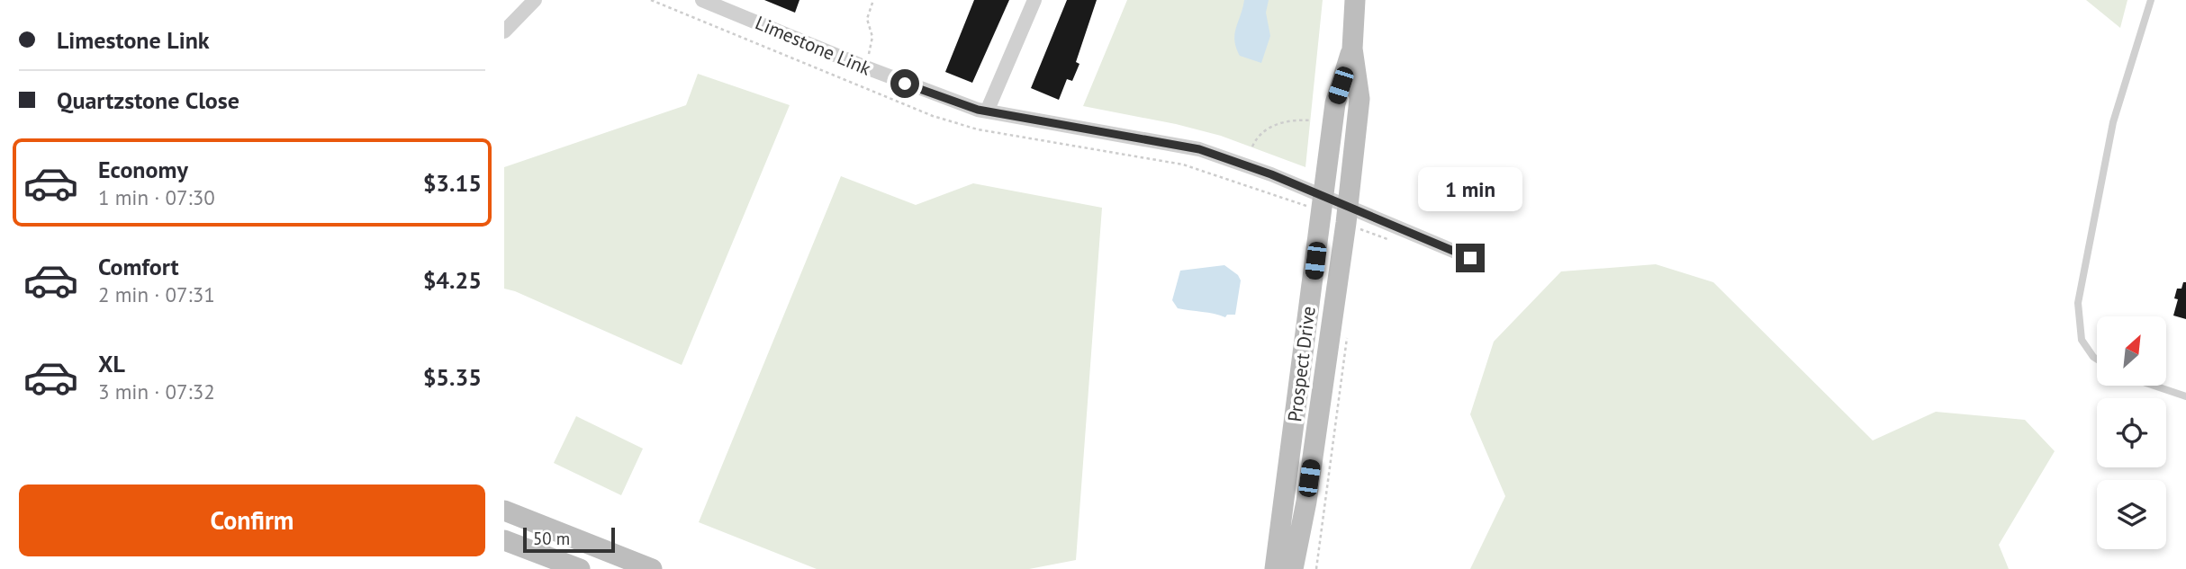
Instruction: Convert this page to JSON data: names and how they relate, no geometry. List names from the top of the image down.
{
  "streets": {
    "street": ["Limestone Link", "Prospect Drive"]
  },
  "crossings": [
    ["Limestone Link", "Prospect Drive"]
  ],
  "scale_bar": "50 m",
  "north": "top right",
  "page": {
    "banner": ["Limestone Link", "Quartzstone Close"],
    "list": [
      {
        "name": "Economy",
        "note": "1 min · 07:30",
        "value": "$3.15"
      },
      {
        "name": "Comfort",
        "note": "2 min · 07:31",
        "value": "$4.25"
      },
      {
        "name": "XL",
        "note": "3 min · 07:32",
        "value": "$5.35"
      }
    ],
    "bubble": "1 min",
    "buttons": "Confirm",
    "scale": "50 m"
  }
}
